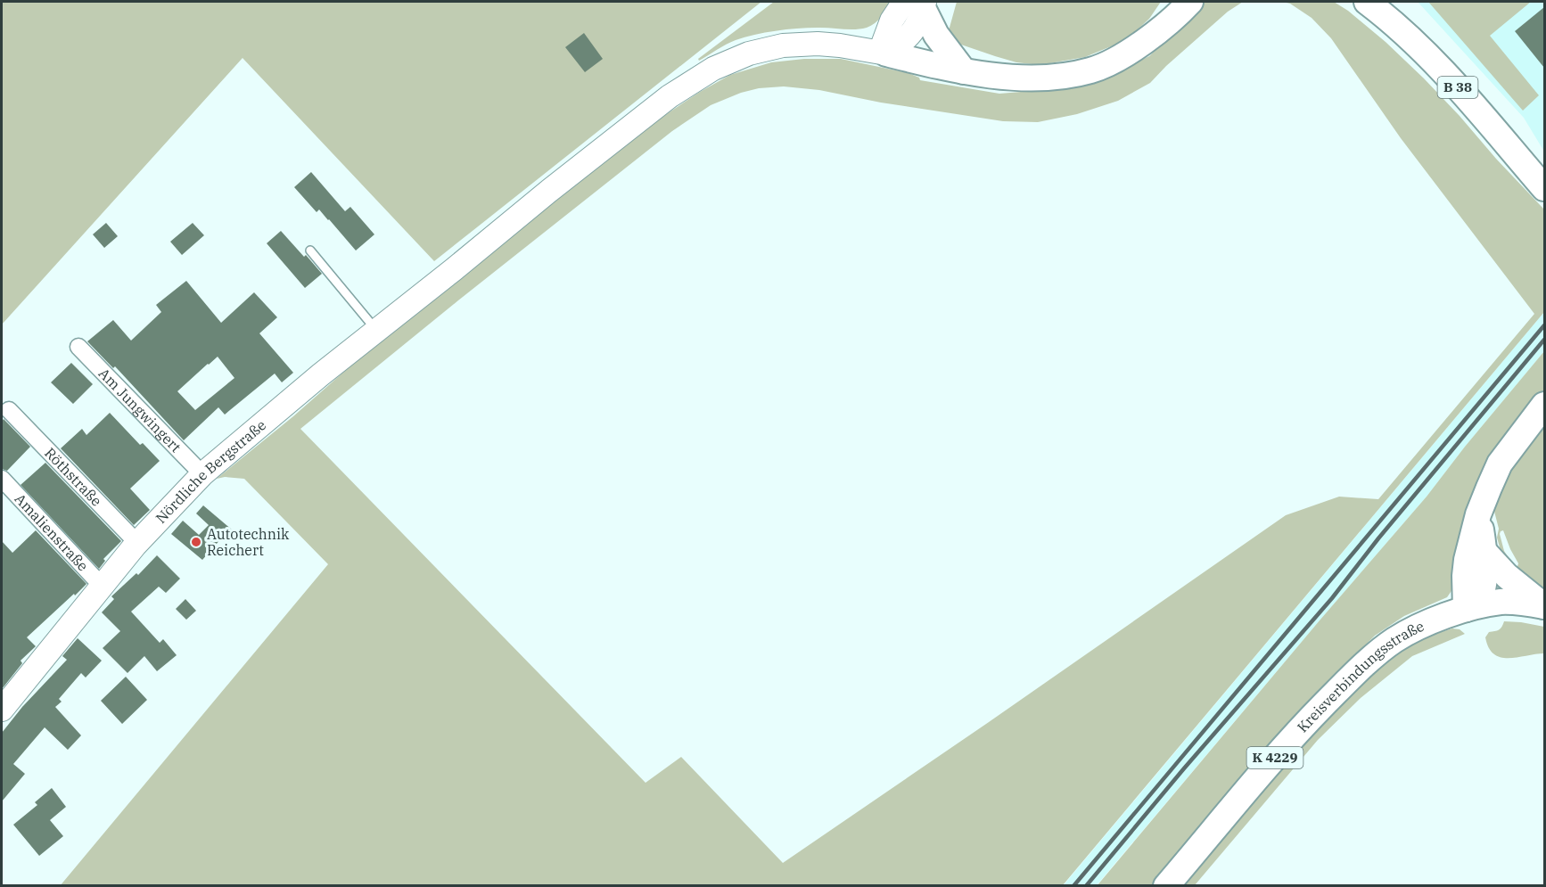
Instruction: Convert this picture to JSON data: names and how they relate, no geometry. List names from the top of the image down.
{
  "streets": {
    "main road": [
      "B 38",
      "Nördliche Bergstraße",
      "Kreisverbindungsstraße",
      "K 4229"
    ],
    "street": ["Am Jungwingert", "Röthstraße", "Amalienstraße"]
  },
  "crossings": [
    ["Am Jungwingert", "Nördliche Bergstraße"],
    ["Nördliche Bergstraße", "Röthstraße"],
    ["Nördliche Bergstraße", "Amalienstraße"],
    ["Kreisverbindungsstraße", "K 4229"]
  ],
  "places": ["Autotechnik Reichert"]
}
